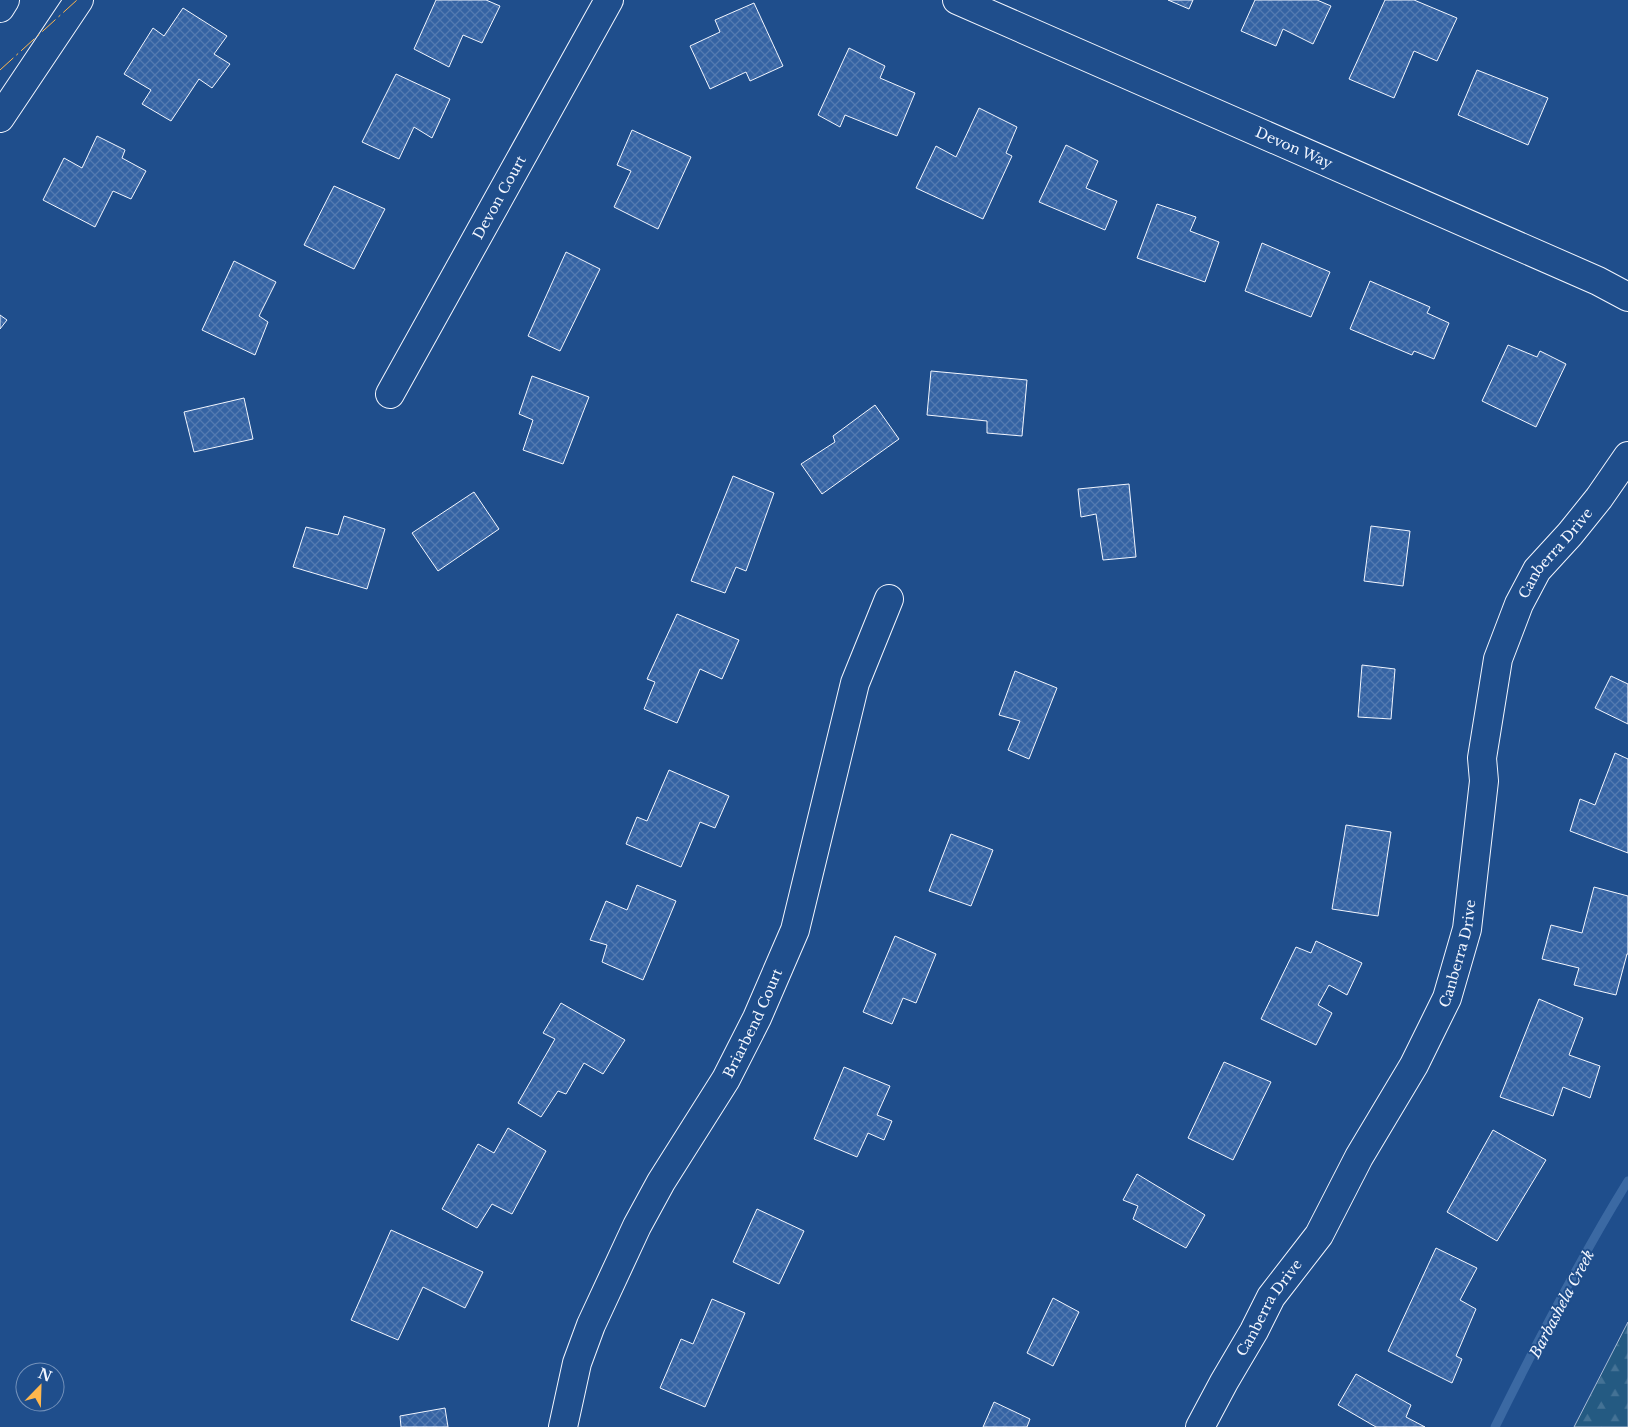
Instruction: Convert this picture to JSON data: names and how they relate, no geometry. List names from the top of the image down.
{
  "streets": {
    "street": [
      "Devon Way",
      "Devon Court",
      "Canberra Drive",
      "Briarbend Court"
    ]
  },
  "water": ["Barbashela Creek"],
  "north": "top right"
}
